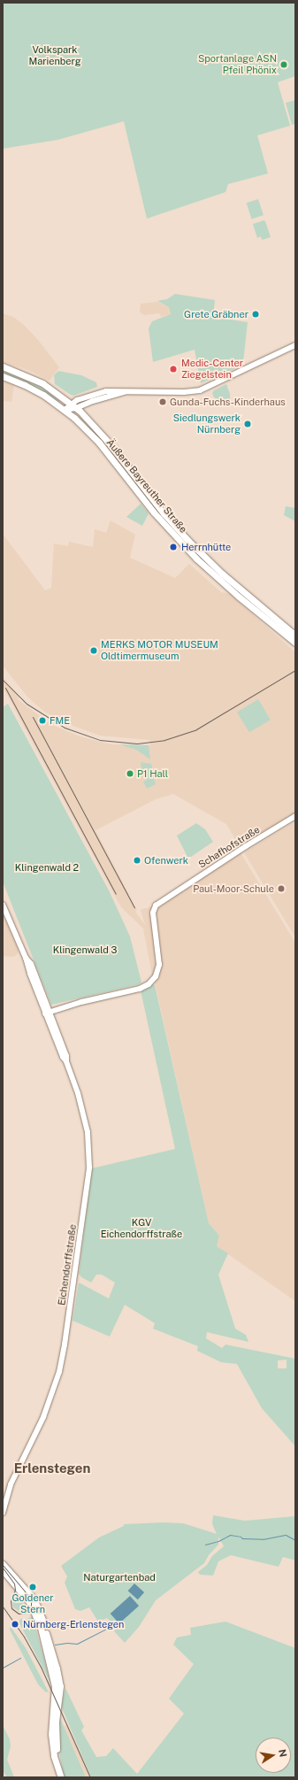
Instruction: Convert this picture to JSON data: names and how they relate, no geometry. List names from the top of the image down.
{
  "streets": {
    "main road": ["Äußere Bayreuther Straße"],
    "street": ["Schafhofstraße", "Eichendorffstraße"]
  },
  "crossings": [
    ["Schafhofstraße", "Eichendorffstraße"]
  ],
  "districts": ["Erlenstegen"],
  "parks": [
    "Volkspark Marienberg",
    "Klingenwald 2",
    "Klingenwald 3",
    "KGV Eichendorffstraße",
    "Naturgartenbad"
  ],
  "places": [
    "Sportanlage ASN Pfeil Phönix",
    "Grete Gräbner",
    "Medic-Center Ziegelstein",
    "Gunda-Fuchs-Kinderhaus",
    "Siedlungswerk Nürnberg",
    "Herrnhütte",
    "MERKS MOTOR MUSEUM Oldtimermuseum",
    "FME",
    "P1 Hall",
    "Ofenwerk",
    "Paul-Moor-Schule",
    "Goldener Stern",
    "Nürnberg-Erlenstegen"
  ],
  "north": "right"
}
